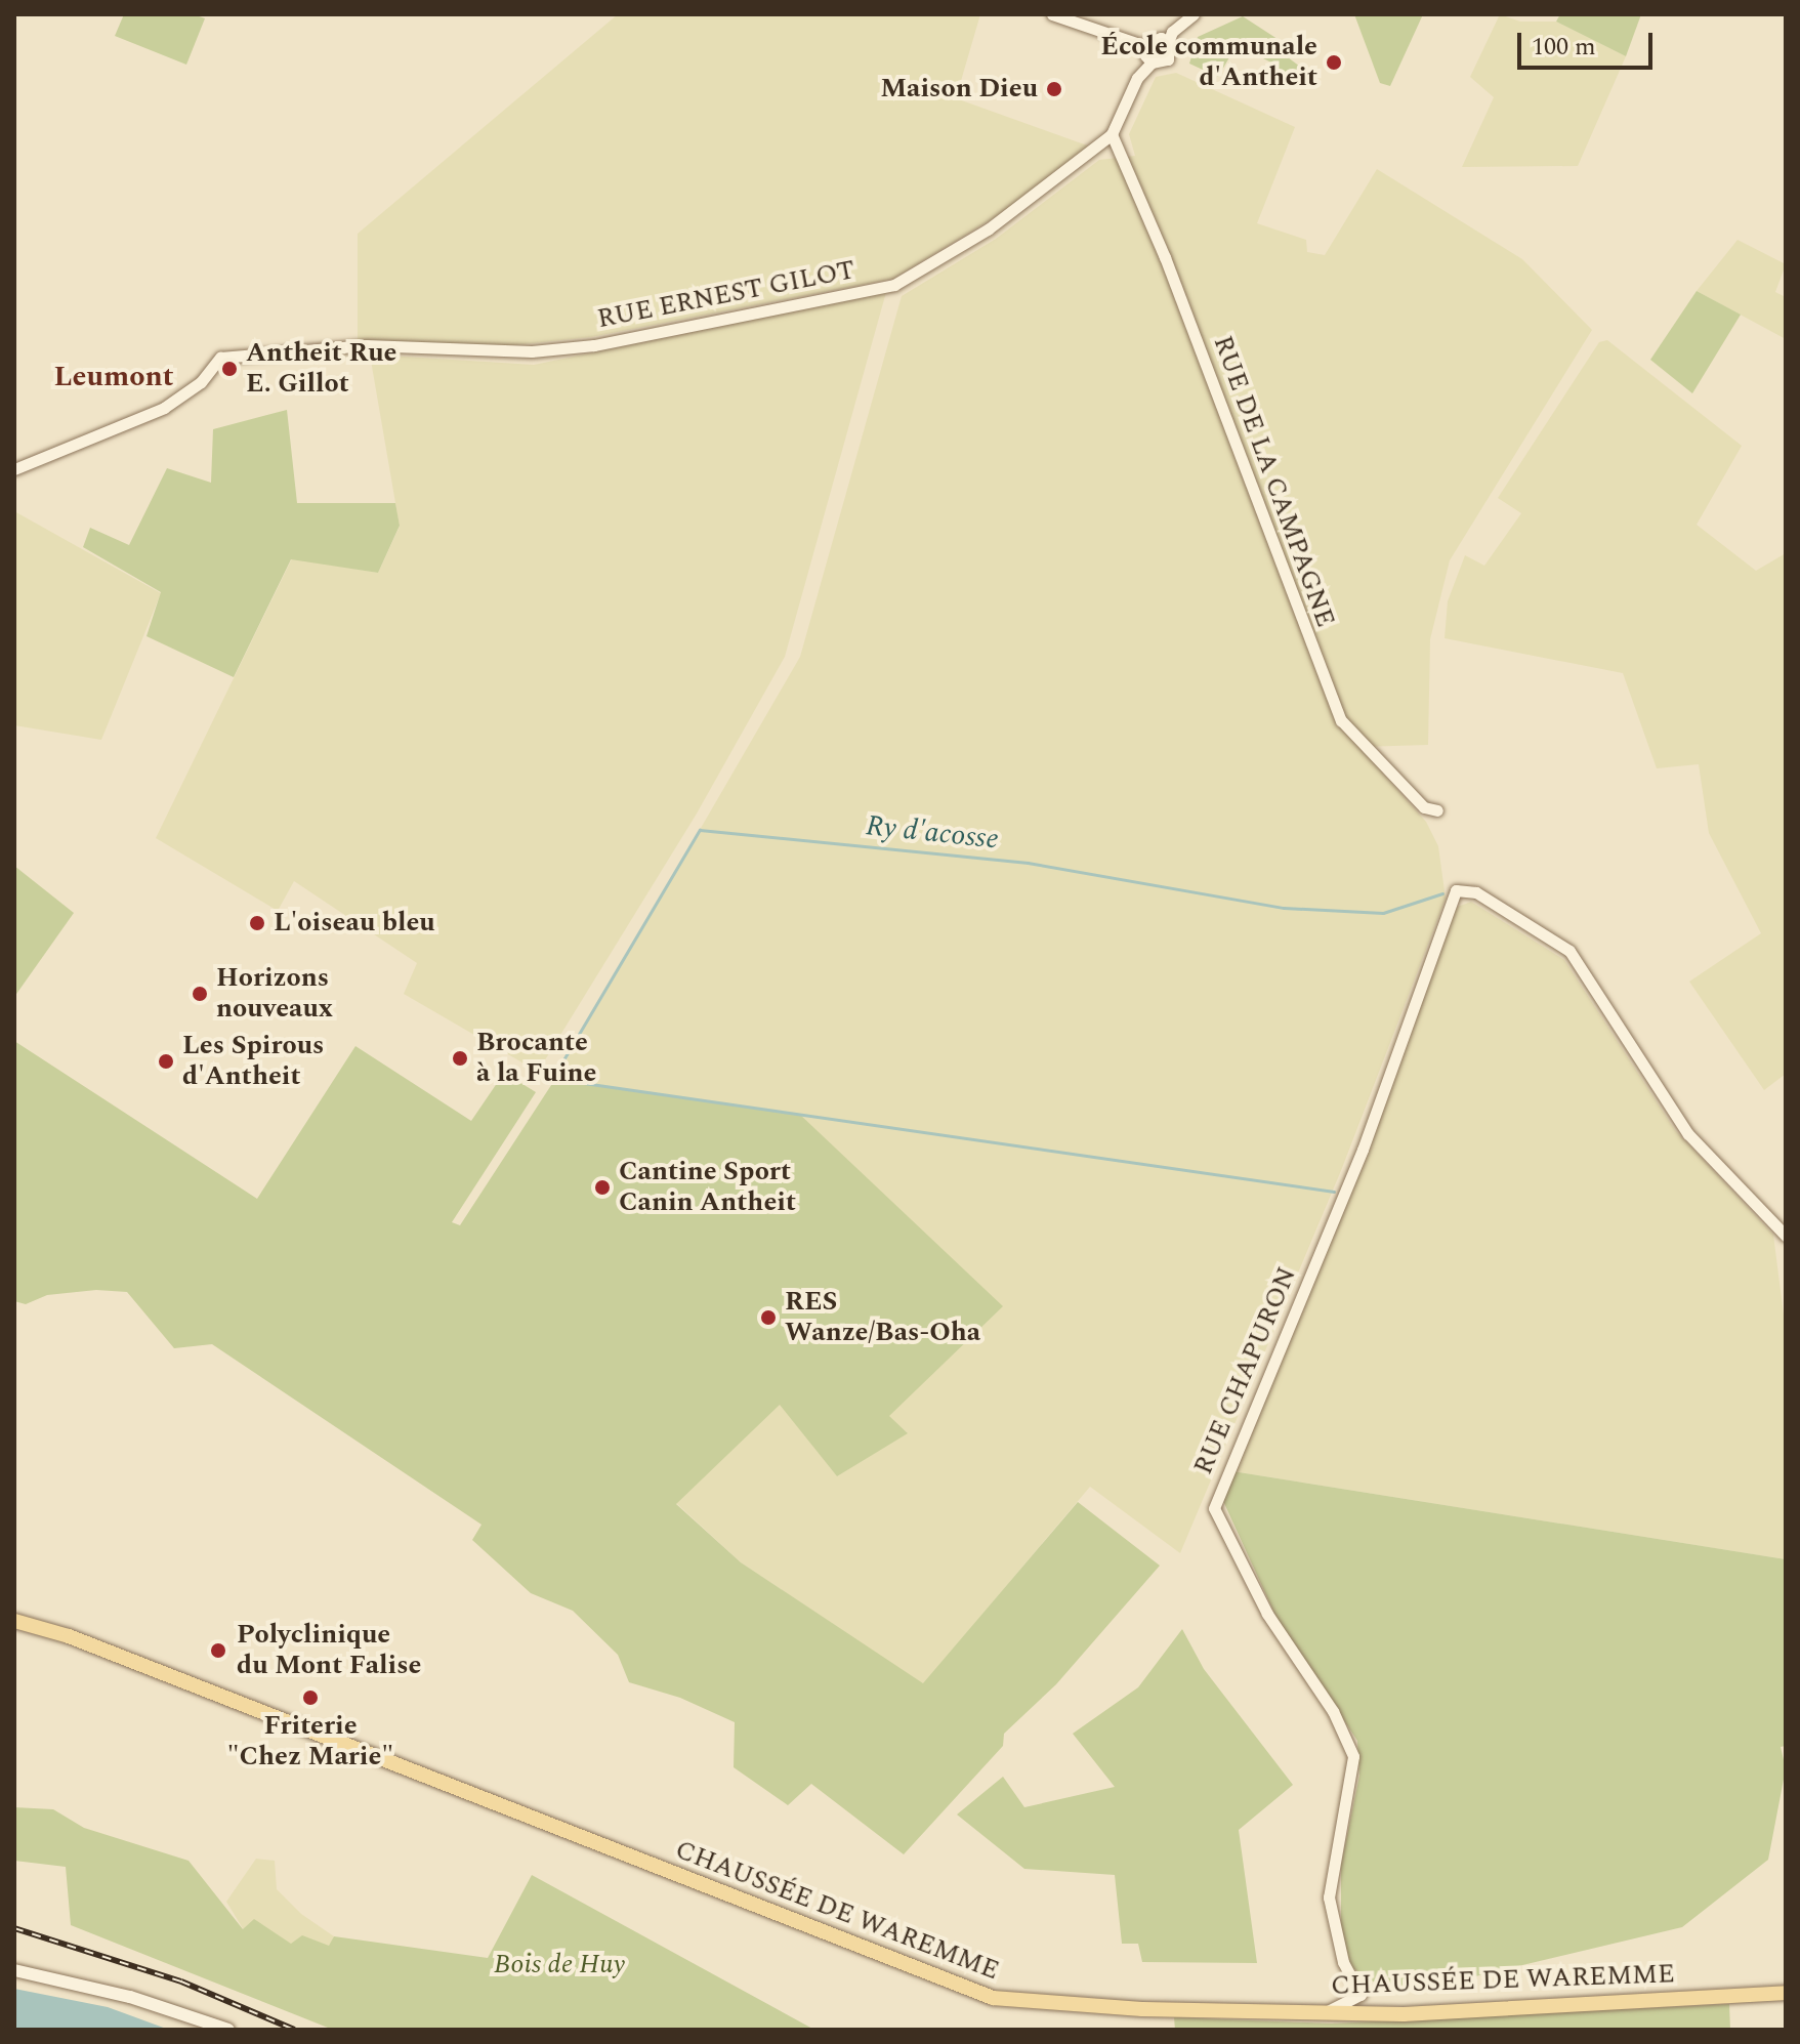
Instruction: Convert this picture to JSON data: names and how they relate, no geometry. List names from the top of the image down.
{
  "streets": {
    "main road": ["CHAUSSÉE DE WAREMME"],
    "street": ["RUE ERNEST GILOT", "RUE DE LA CAMPAGNE", "RUE CHAPURON"]
  },
  "crossings": [
    ["RUE ERNEST GILOT", "RUE DE LA CAMPAGNE"],
    ["RUE CHAPURON", "CHAUSSÉE DE WAREMME"]
  ],
  "districts": ["Leumont"],
  "water": ["Ry d'acosse"],
  "parks": ["Bois de Huy"],
  "places": [
    "École communale d'Antheit",
    "Maison Dieu",
    "Antheit Rue E. Gillot",
    "L'oiseau bleu",
    "Horizons nouveaux",
    "Brocante à la Fuine",
    "Les Spirous d'Antheit",
    "Cantine Sport Canin Antheit",
    "RES Wanze/Bas-Oha",
    "Polyclinique du Mont Falise",
    "Friterie \"Chez Marie\""
  ],
  "scale_bar": "100 m"
}
